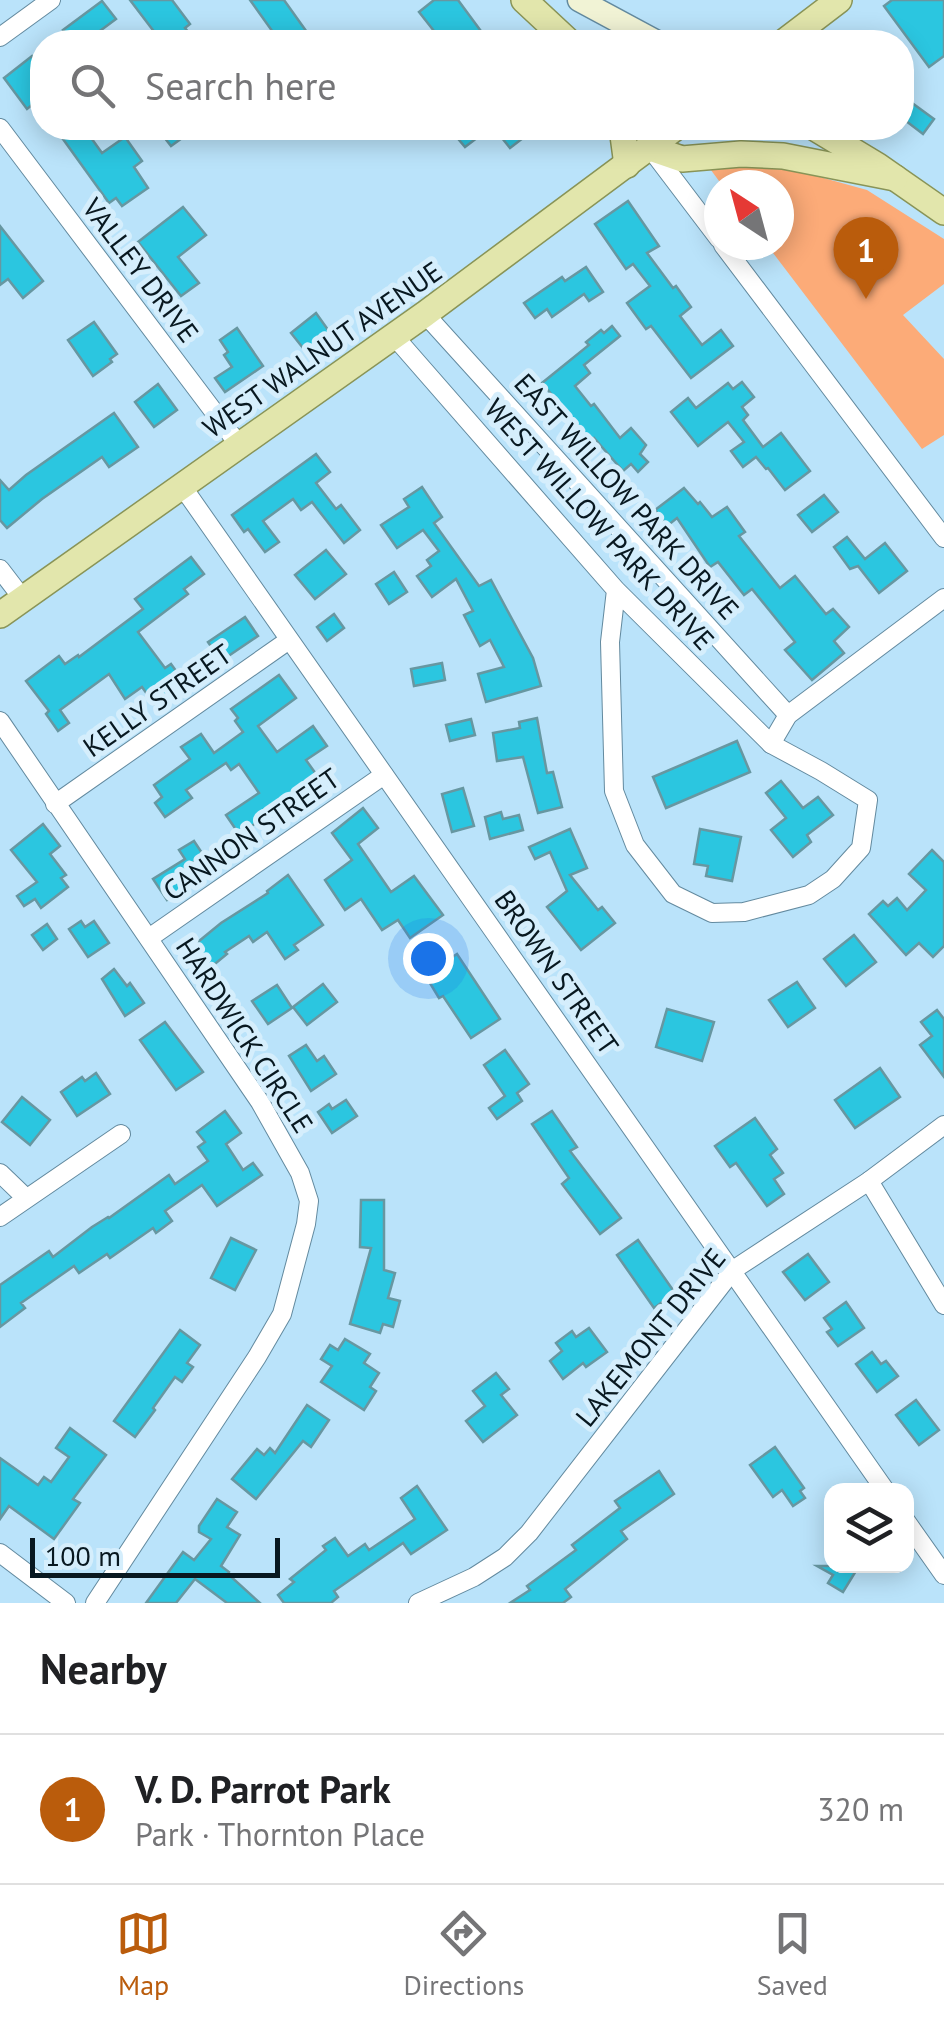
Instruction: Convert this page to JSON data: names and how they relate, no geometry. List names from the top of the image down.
{
  "streets": {
    "main road": ["WEST WALNUT AVENUE"],
    "street": [
      "VALLEY DRIVE",
      "EAST WILLOW PARK DRIVE",
      "WEST WILLOW PARK DRIVE",
      "KELLY STREET",
      "CANNON STREET",
      "BROWN STREET",
      "HARDWICK CIRCLE",
      "LAKEMONT DRIVE"
    ]
  },
  "crossings": [
    ["VALLEY DRIVE", "WEST WALNUT AVENUE"],
    ["WEST WALNUT AVENUE", "EAST WILLOW PARK DRIVE"],
    ["WEST WALNUT AVENUE", "WEST WILLOW PARK DRIVE"],
    ["WEST WALNUT AVENUE", "BROWN STREET"],
    ["KELLY STREET", "BROWN STREET"],
    ["KELLY STREET", "HARDWICK CIRCLE"],
    ["CANNON STREET", "BROWN STREET"],
    ["CANNON STREET", "HARDWICK CIRCLE"],
    ["BROWN STREET", "LAKEMONT DRIVE"]
  ],
  "scale_bar": "100 m",
  "north": "top left",
  "page": {
    "search": "Search here",
    "pins": "1",
    "scale": "100 m",
    "heading": "Nearby",
    "list": [
      {
        "mark": "1",
        "name": "V. D. Parrot Park",
        "note": "Park · Thornton Place",
        "value": "320 m"
      }
    ],
    "nav": ["Map", "Directions", "Saved"]
  }
}
